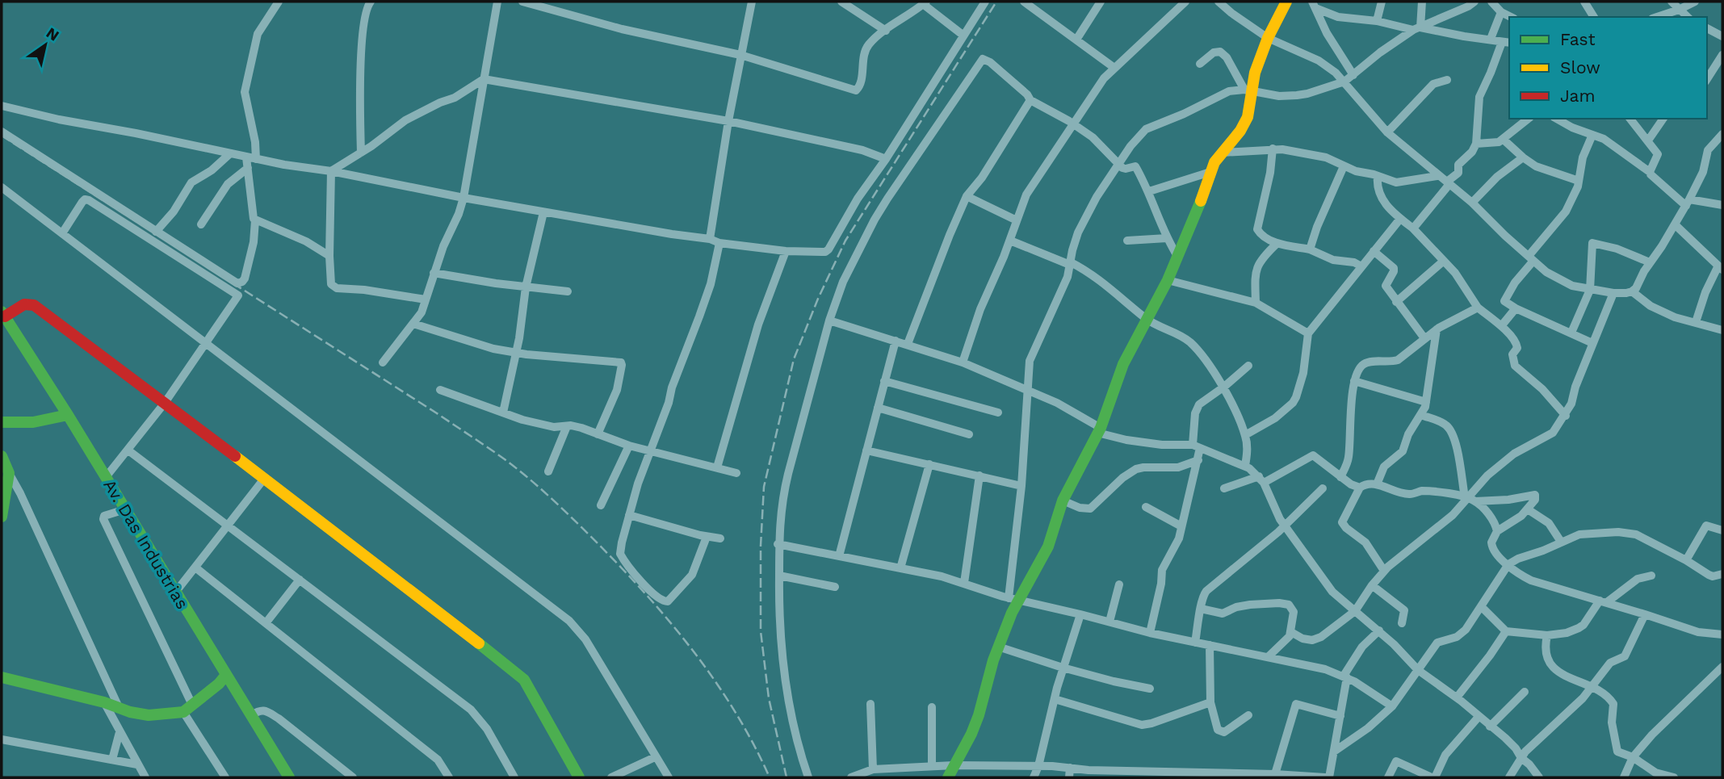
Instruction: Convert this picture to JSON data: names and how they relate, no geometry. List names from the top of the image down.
{
  "streets": {
    "street": ["Av. Das Industrias"]
  },
  "legend": ["Fast", "Slow", "Jam"],
  "north": "top right"
}
